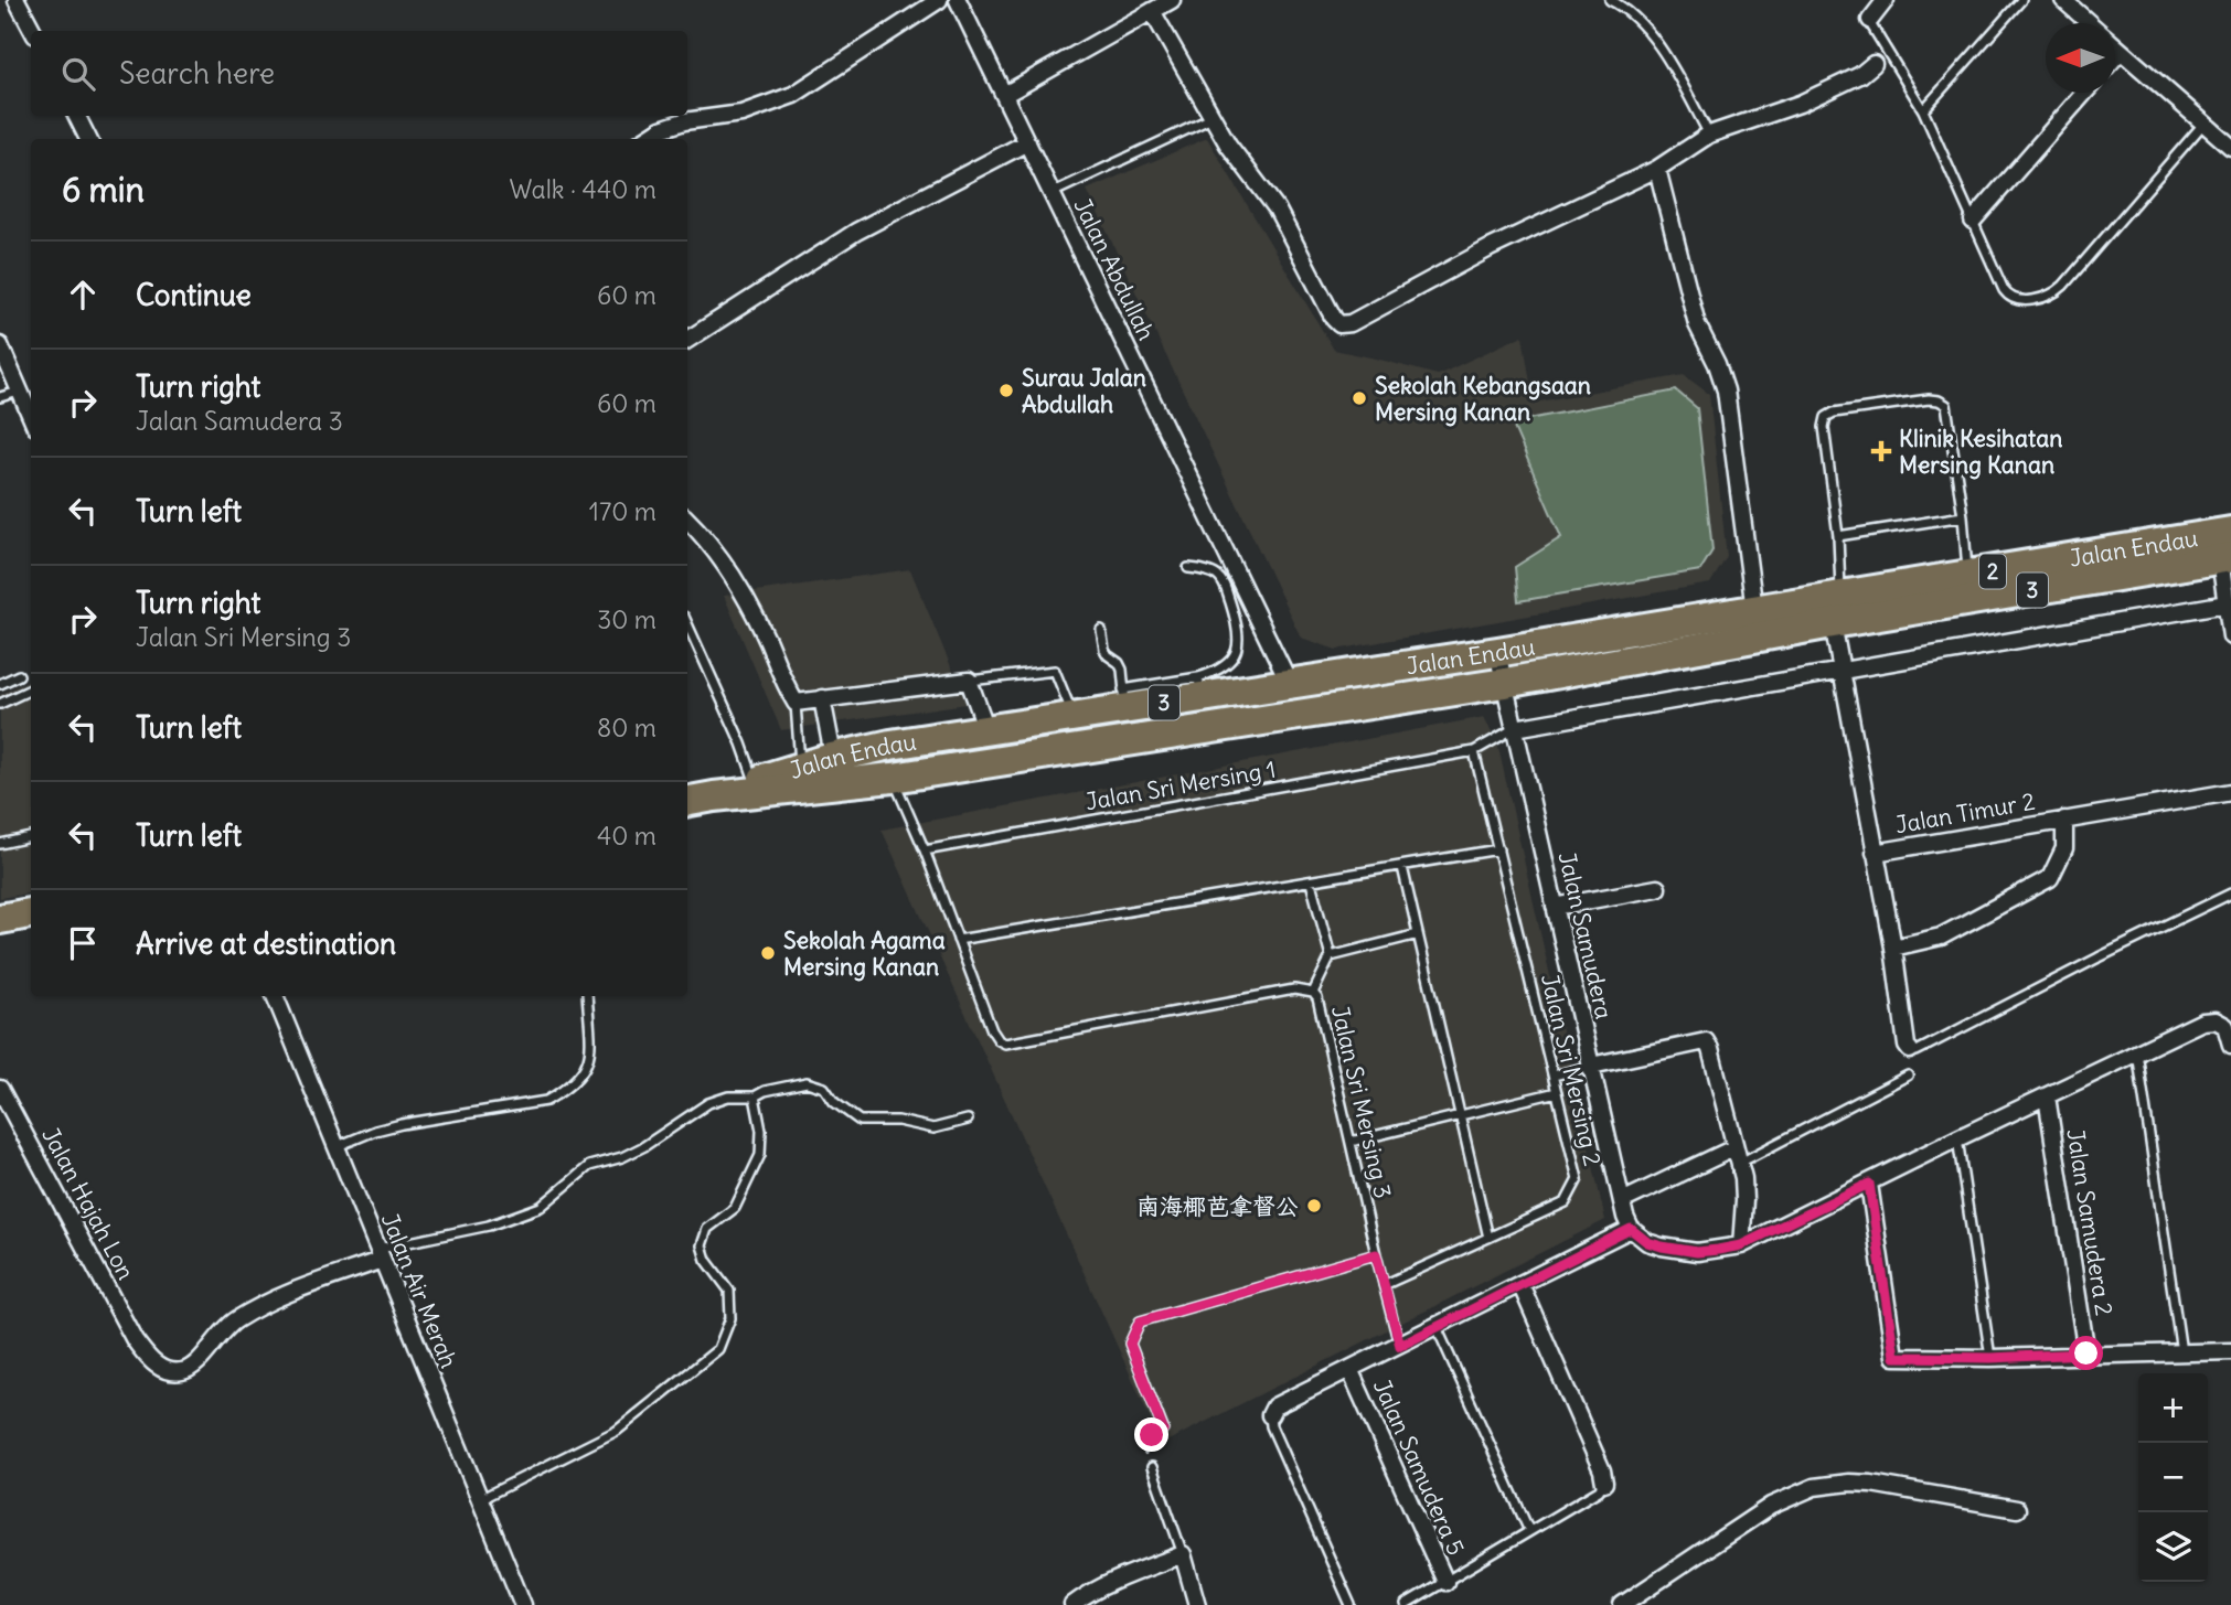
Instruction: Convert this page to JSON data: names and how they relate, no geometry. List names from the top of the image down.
{
  "streets": {
    "highway": ["Jalan Endau", "2", "3"],
    "street": [
      "Jalan Abdullah",
      "Jalan Timur 2",
      "Jalan Samudera",
      "Jalan Hajah Lon",
      "Jalan Samudera 2",
      "Jalan Air Merah",
      "Jalan Samudera 5"
    ],
    "lane": ["Jalan Sri Mersing 1", "Jalan Sri Mersing 2", "Jalan Sri Mersing 3"]
  },
  "crossings": [
    ["Jalan Abdullah", "Jalan Endau"],
    ["Jalan Endau", "Jalan Samudera"],
    ["Jalan Sri Mersing 1", "Jalan Samudera"],
    ["Jalan Sri Mersing 1", "Jalan Sri Mersing 2"],
    ["Jalan Sri Mersing 2", "Jalan Sri Mersing 3"],
    ["Jalan Hajah Lon", "Jalan Air Merah"]
  ],
  "places": {
    "other": [
      "Surau Jalan Abdullah",
      "Sekolah Kebangsaan Mersing Kanan",
      "Sekolah Agama Mersing Kanan",
      "南海椰芭拿督公"
    ],
    "health": ["Klinik Kesihatan Mersing Kanan"]
  },
  "north": "left",
  "page": {
    "search": "Search here",
    "heading": ["6 min", "Walk · 440 m"],
    "list": [
      ["Continue", "60 m"],
      ["Turn right", "Jalan Samudera 3", "60 m"],
      ["Turn left", "170 m"],
      ["Turn right", "Jalan Sri Mersing 3", "30 m"],
      ["Turn left", "80 m"],
      ["Turn left", "40 m"],
      "Arrive at destination"
    ],
    "map_buttons": ["+", "−"]
  }
}
